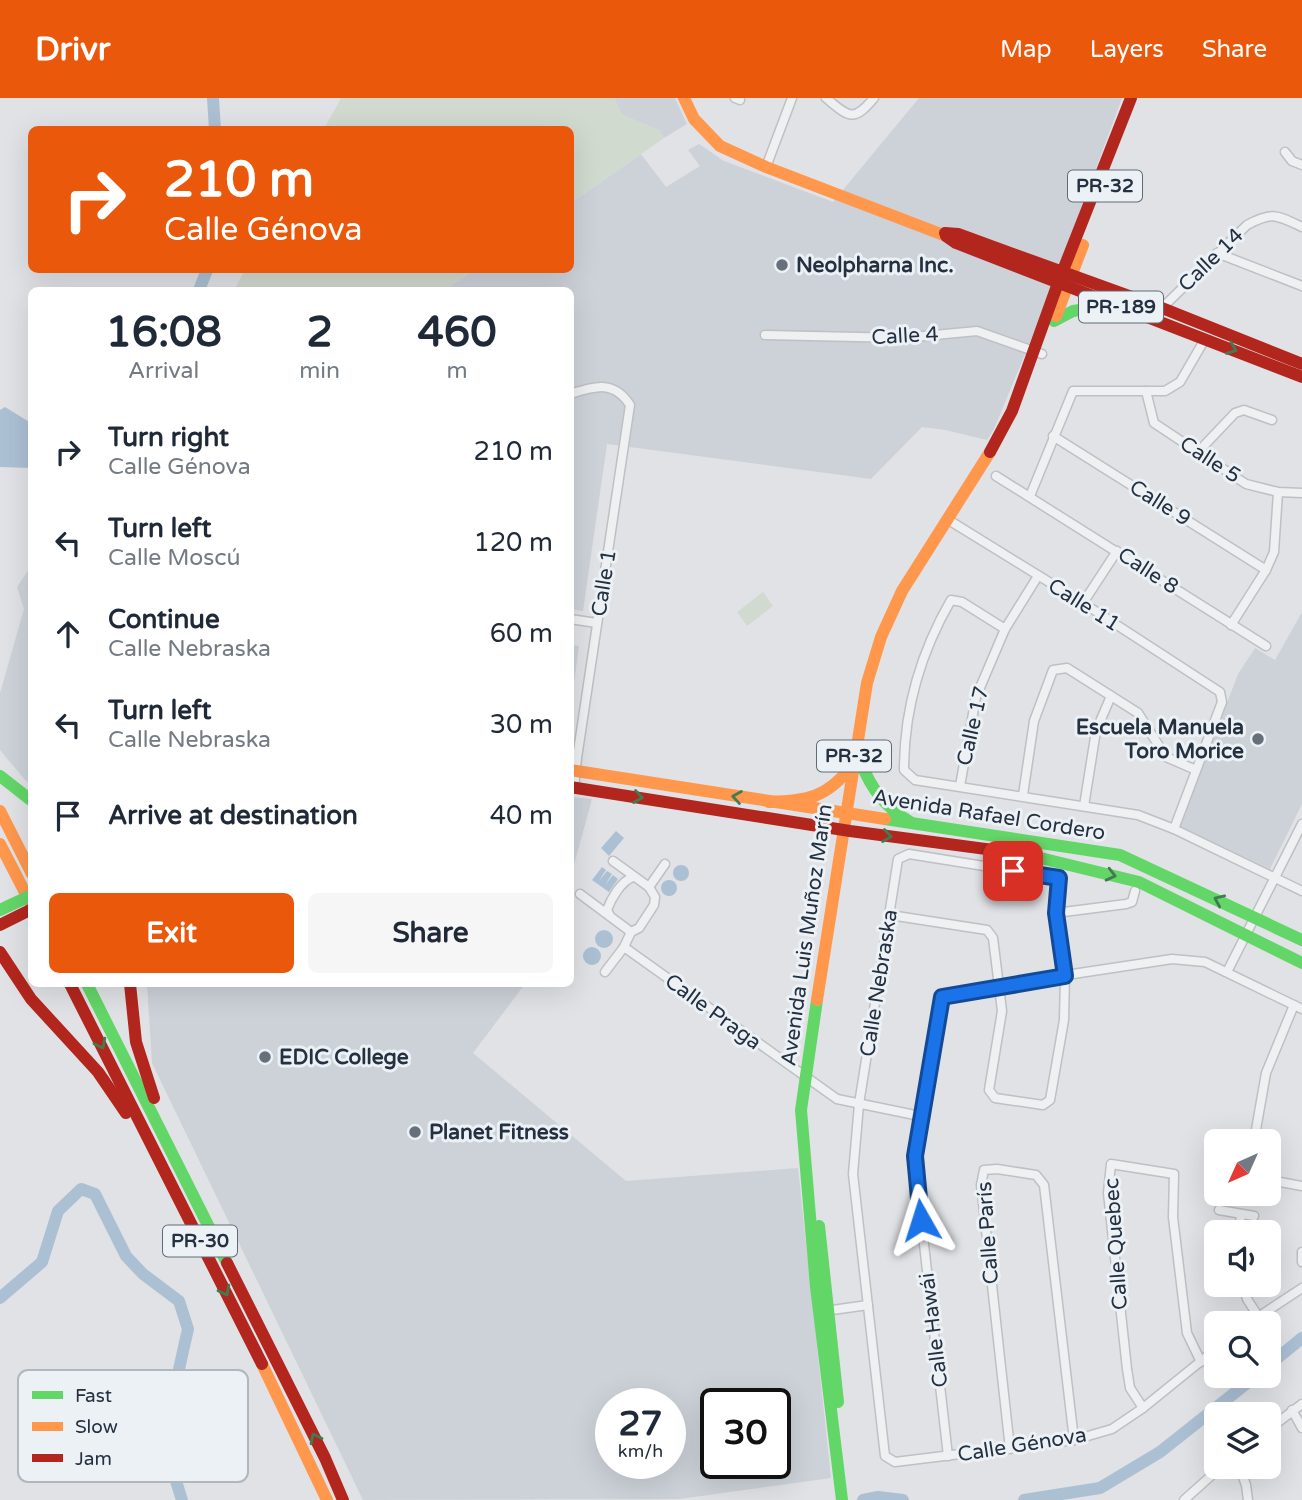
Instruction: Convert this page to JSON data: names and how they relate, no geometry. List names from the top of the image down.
{
  "streets": {
    "main road": [
      "PR-32",
      "PR-189",
      "Avenida Rafael Cordero",
      "Avenida Luis Muñoz Marín",
      "PR-30"
    ],
    "street": [
      "Calle 14",
      "Calle 4",
      "Calle 5",
      "Calle 9",
      "Calle 8",
      "Calle 1",
      "Calle 11",
      "Calle 17",
      "Calle Nebraska",
      "Calle Praga",
      "Calle París",
      "Calle Quebec",
      "Calle Hawái",
      "Calle Génova"
    ]
  },
  "crossings": [
    ["Calle 14", "PR-189"],
    ["PR-189", "Avenida Luis Muñoz Marín"],
    ["Calle 4", "Avenida Luis Muñoz Marín"],
    ["Calle 11", "Calle 17"],
    ["Calle 11", "Avenida Luis Muñoz Marín"],
    ["Avenida Rafael Cordero", "Avenida Luis Muñoz Marín"],
    ["Avenida Luis Muñoz Marín", "Calle Praga"],
    ["Calle Nebraska", "Calle Praga"],
    ["Calle Nebraska", "Calle Génova"],
    ["Calle Praga", "Calle Hawái"],
    ["Calle París", "Calle Génova"],
    ["Calle Quebec", "Calle Génova"],
    ["Calle Hawái", "Calle Génova"]
  ],
  "places": [
    "Neolpharna Inc.",
    "Escuela Manuela Toro Morice",
    "EDIC College",
    "Planet Fitness"
  ],
  "legend": ["Fast", "Slow", "Jam"],
  "north": "bottom left",
  "page": {
    "header": "Drivr",
    "nav": ["Map", "Layers", "Share"],
    "turn": ["210 m", "Calle Génova"],
    "eta": [
      "16:08",
      "Arrival",
      "2",
      "min",
      "460",
      "m"
    ],
    "list": [
      {
        "name": "Turn right",
        "note": "Calle Génova",
        "value": "210 m"
      },
      {
        "name": "Turn left",
        "note": "Calle Moscú",
        "value": "120 m"
      },
      {
        "name": "Continue",
        "note": "Calle Nebraska",
        "value": "60 m"
      },
      {
        "name": "Turn left",
        "note": "Calle Nebraska",
        "value": "30 m"
      },
      {
        "name": "Arrive at destination",
        "value": "40 m"
      }
    ],
    "buttons": ["Exit", "Share"],
    "speed": "27 km/h",
    "limit": "30"
  }
}
